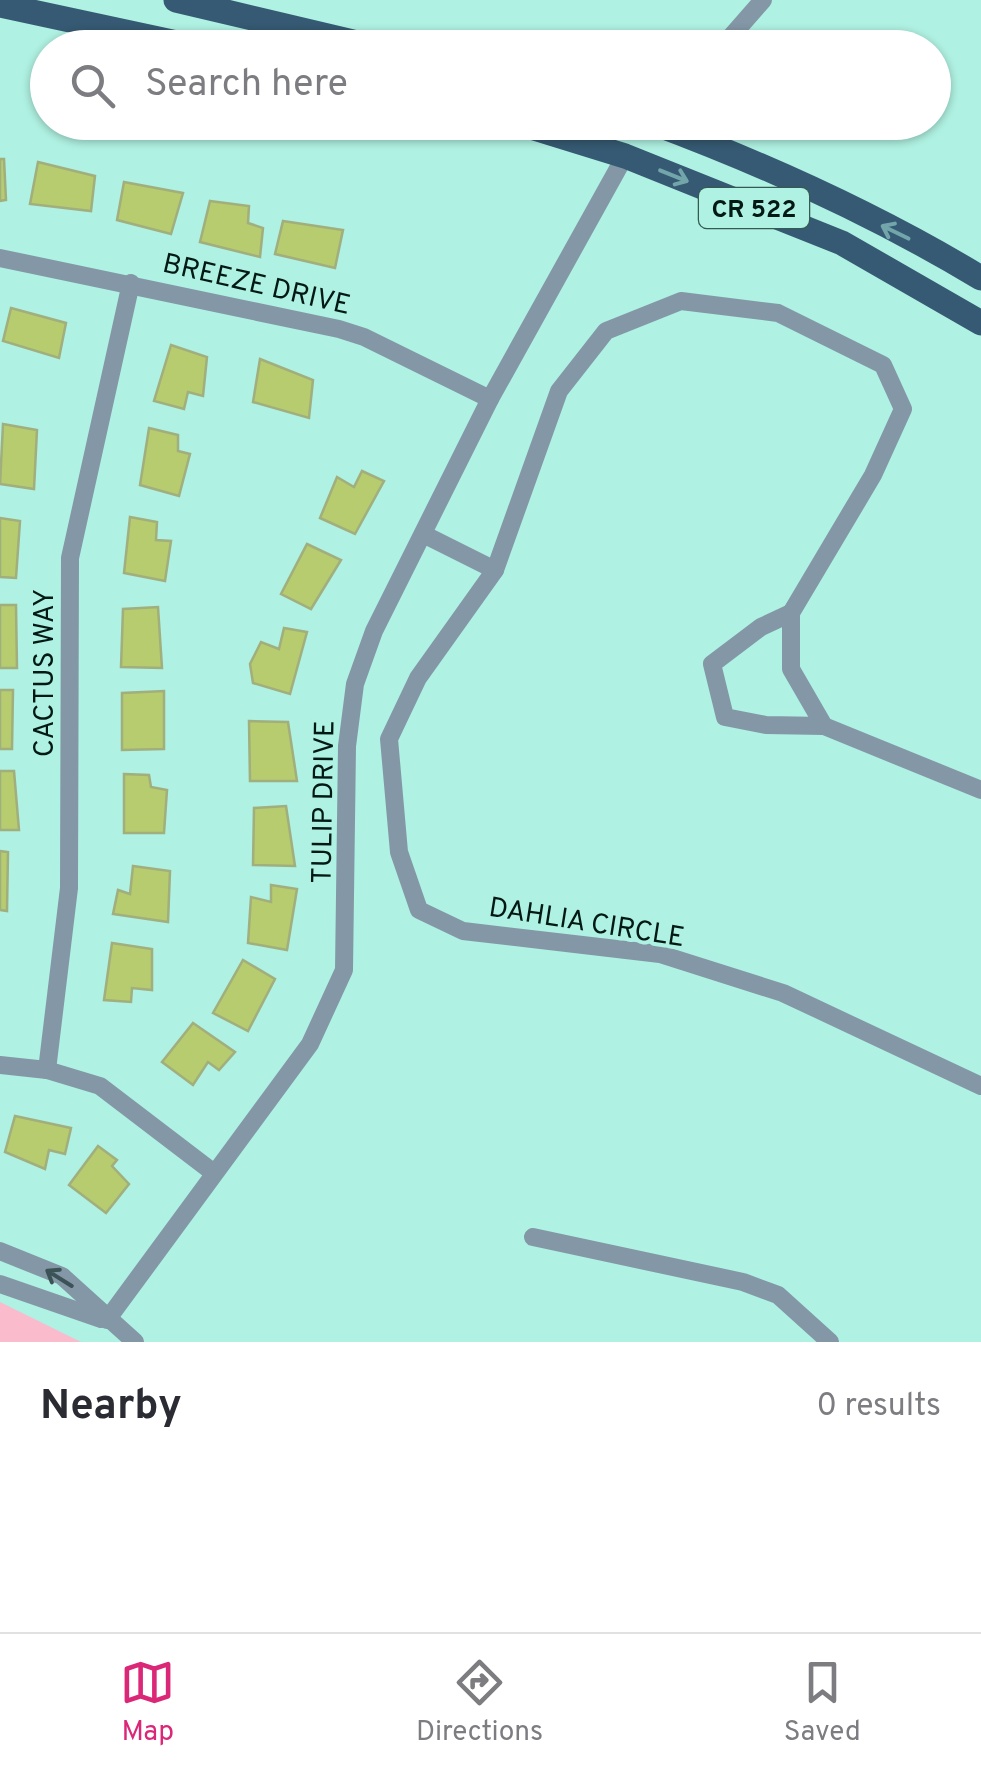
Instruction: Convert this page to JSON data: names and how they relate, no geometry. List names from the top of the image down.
{
  "streets": {
    "main road": ["CR 522"],
    "street": [
      "BREEZE DRIVE",
      "CACTUS WAY",
      "TULIP DRIVE",
      "DAHLIA CIRCLE"
    ]
  },
  "crossings": [
    ["CR 522", "TULIP DRIVE"],
    ["BREEZE DRIVE", "CACTUS WAY"],
    ["BREEZE DRIVE", "TULIP DRIVE"]
  ],
  "page": {
    "search": "Search here",
    "heading": ["Nearby", "0 results"],
    "nav": ["Map", "Directions", "Saved"]
  }
}
